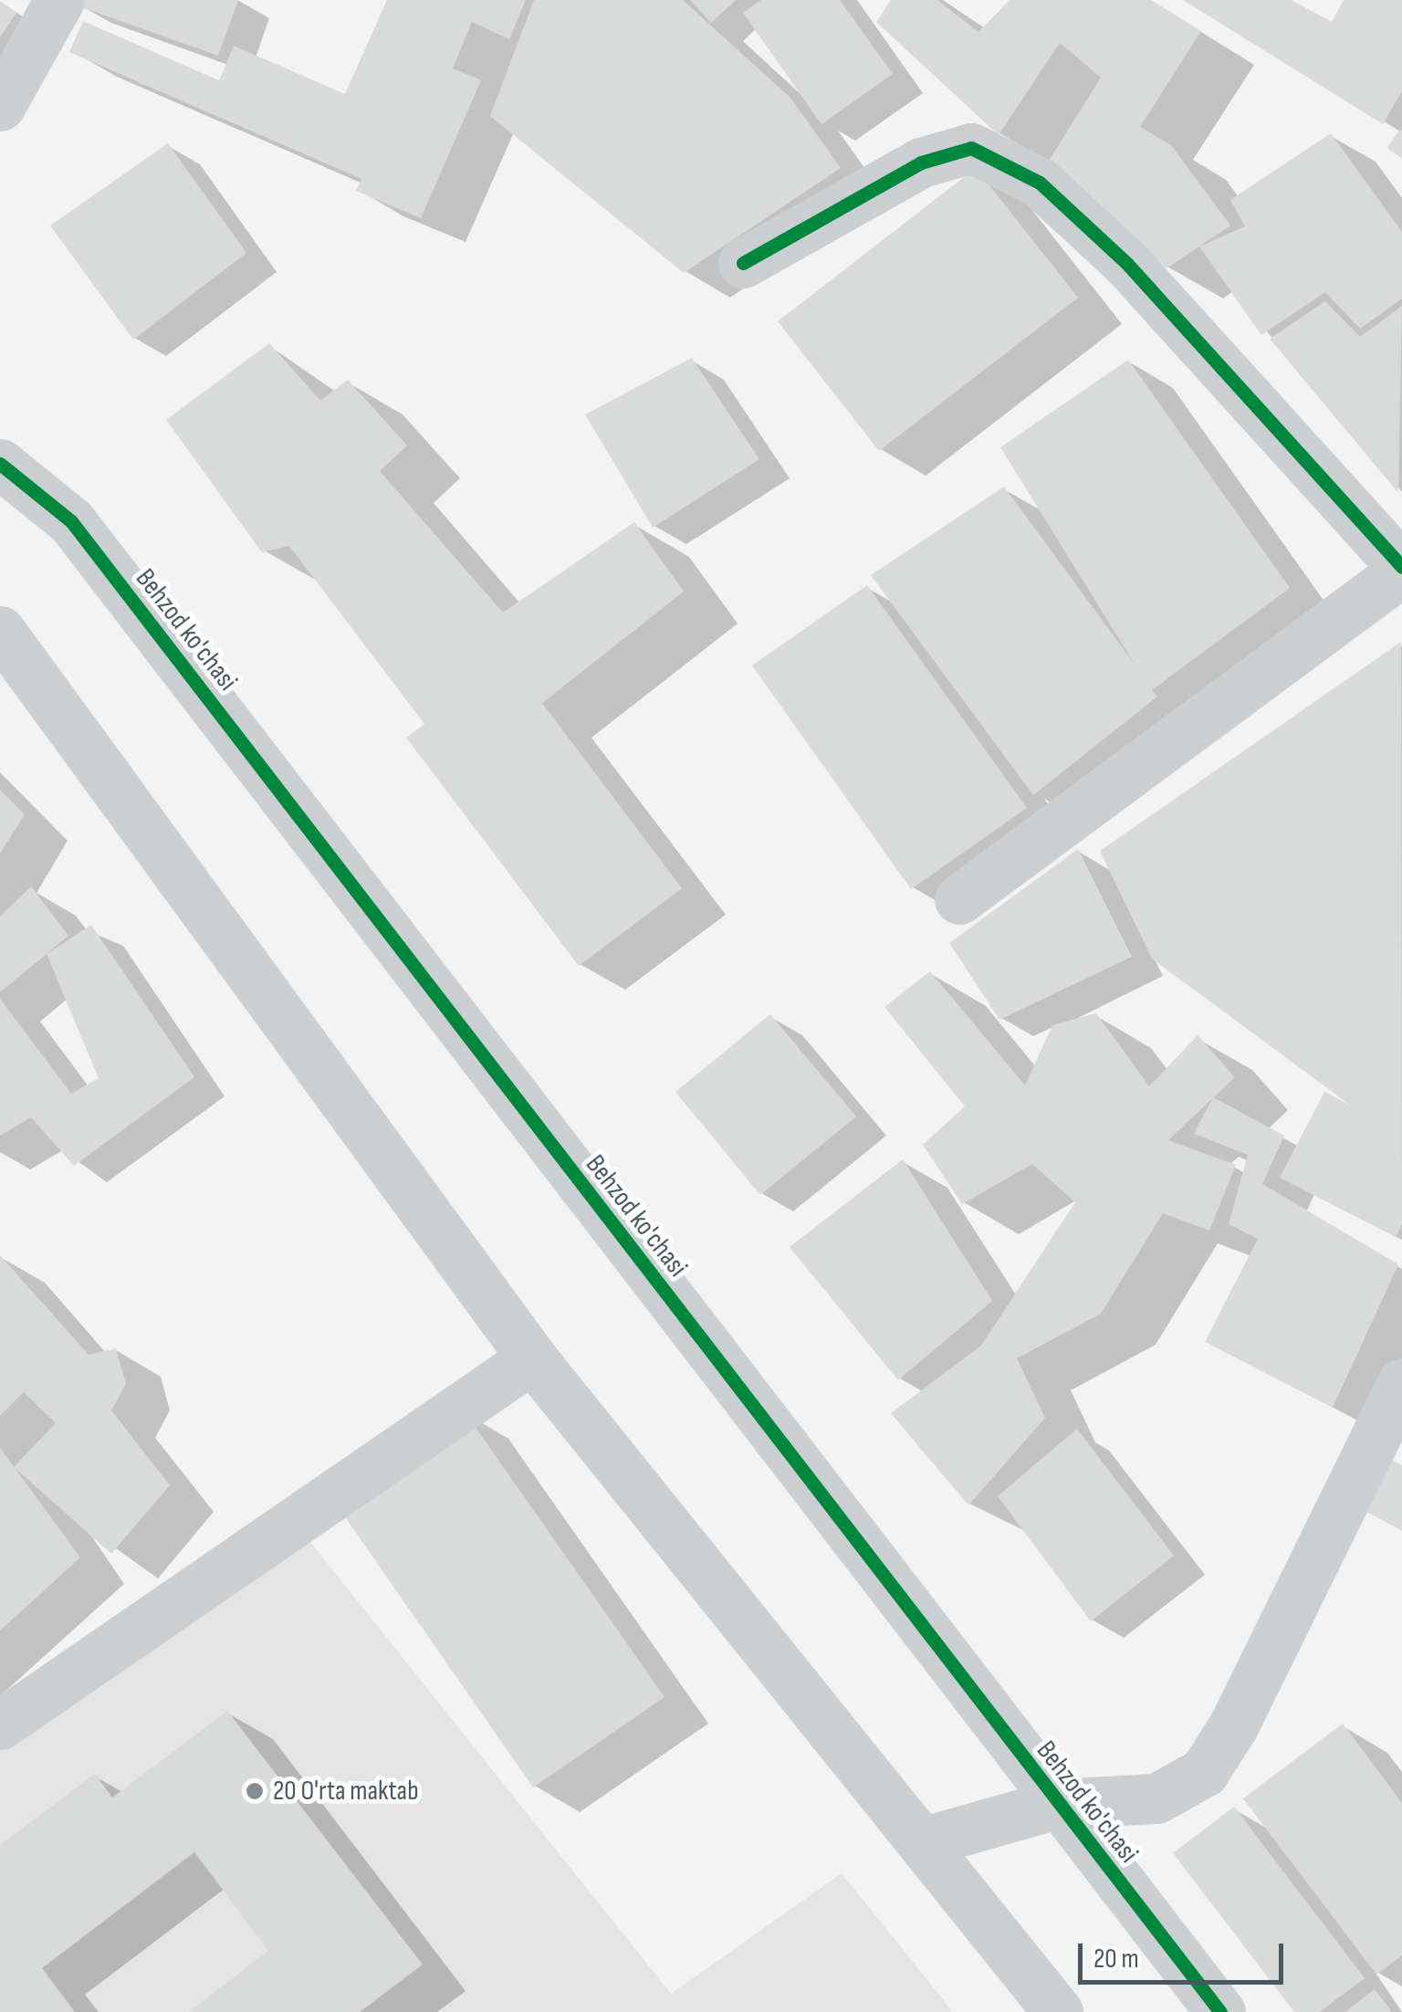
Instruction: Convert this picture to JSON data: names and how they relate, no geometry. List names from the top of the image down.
{
  "streets": {
    "street": ["Behzod ko'chasi"]
  },
  "places": ["20 O'rta maktab"],
  "scale_bar": "20 m"
}
